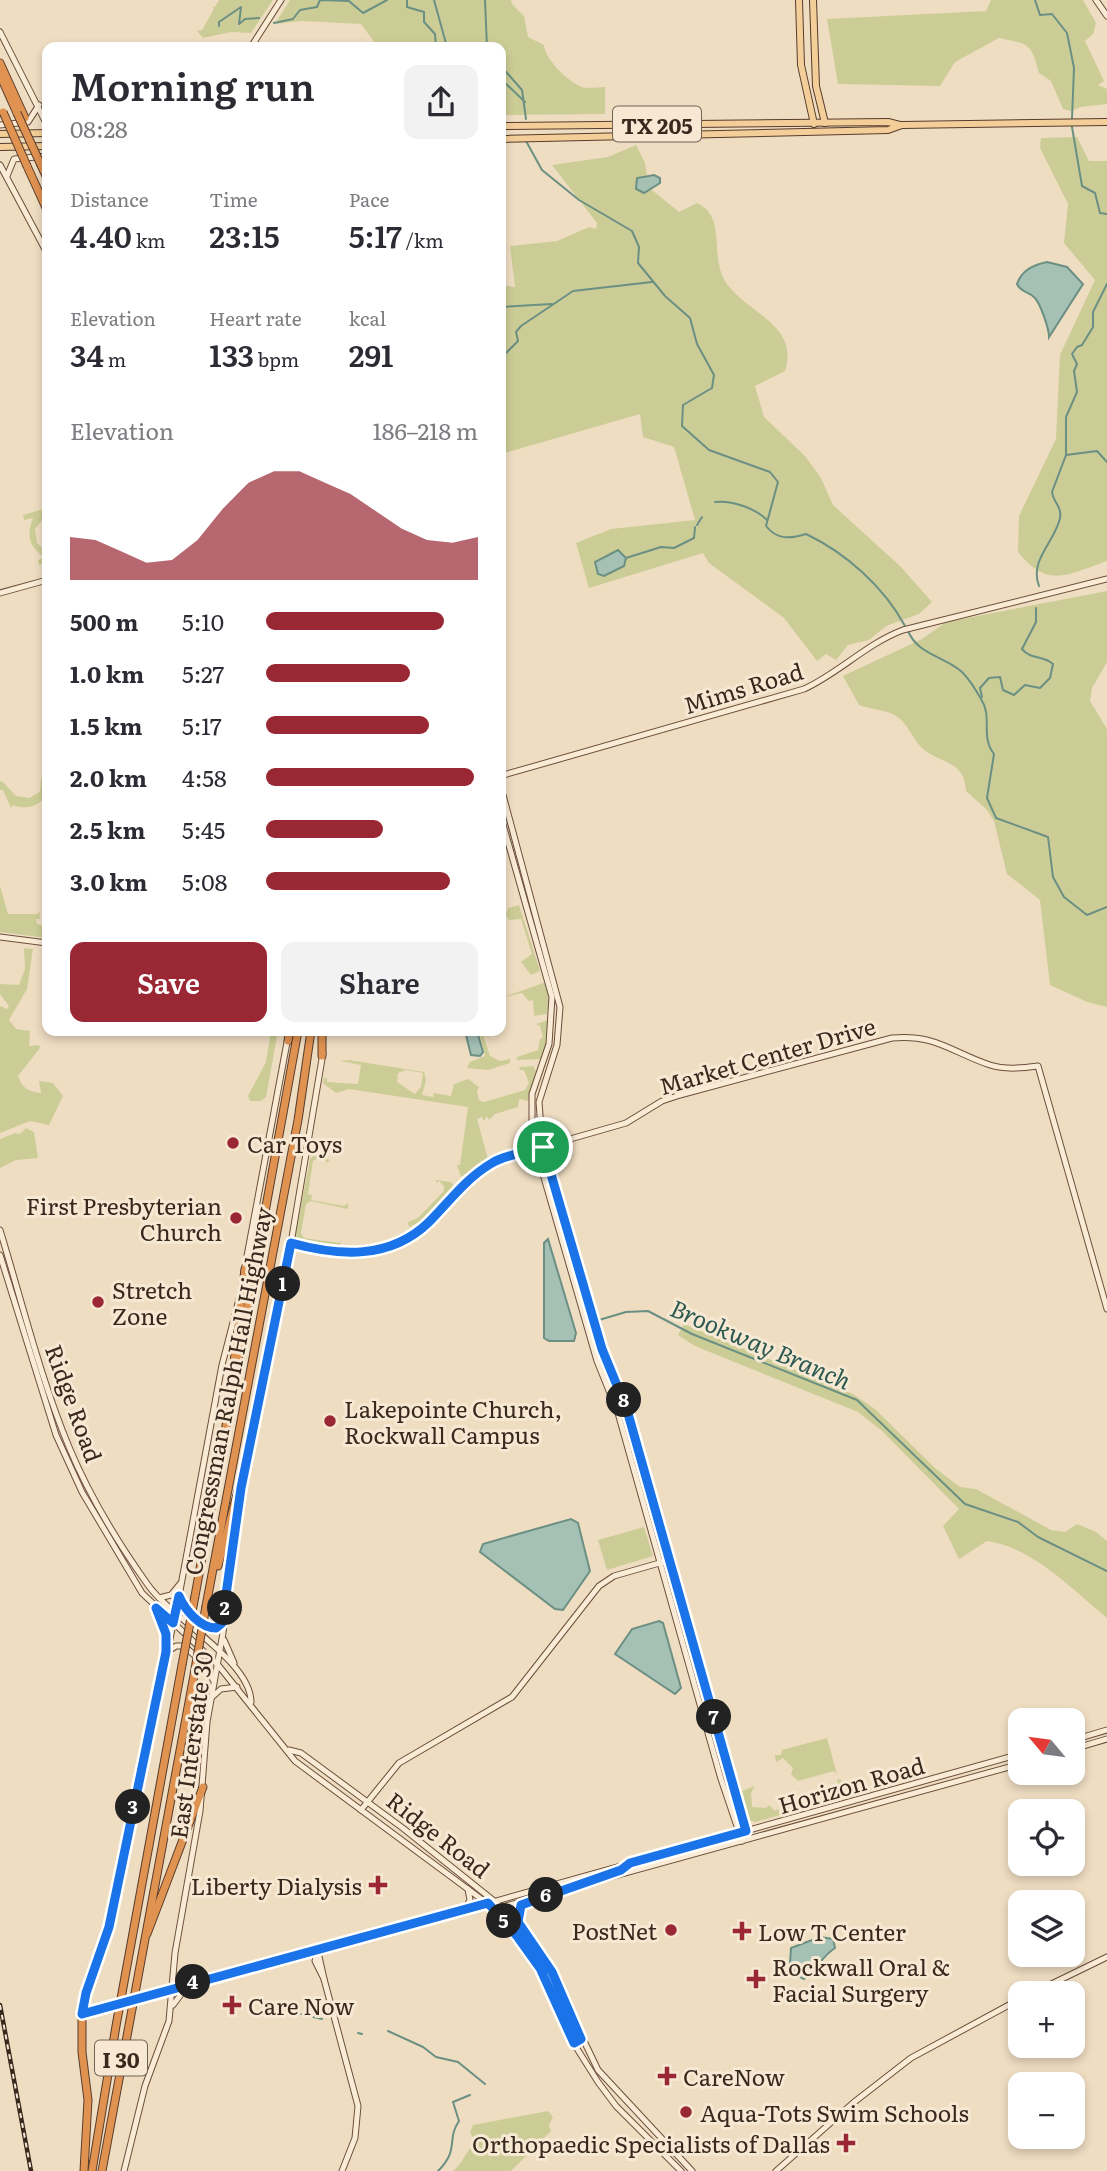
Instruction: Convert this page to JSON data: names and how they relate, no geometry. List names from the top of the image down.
{
  "streets": {
    "highway": ["Congressman Ralph Hall Highway", "I 30"],
    "main road": [
      "TX 205",
      "Mims Road",
      "Market Center Drive",
      "Ridge Road",
      "East Interstate 30",
      "Horizon Road"
    ]
  },
  "crossings": [
    ["Market Center Drive", "East Interstate 30"],
    ["Ridge Road", "East Interstate 30"],
    ["Ridge Road", "Horizon Road"],
    ["East Interstate 30", "Horizon Road"]
  ],
  "water": ["Brookway Branch"],
  "places": {
    "other": [
      "Car Toys",
      "First Presbyterian Church",
      "Stretch Zone",
      "Lakepointe Church, Rockwall Campus",
      "PostNet",
      "Aqua-Tots Swim Schools"
    ],
    "health": [
      "Liberty Dialysis",
      "Low T Center",
      "Rockwall Oral & Facial Surgery",
      "Care Now",
      "CareNow",
      "Orthopaedic Specialists of Dallas"
    ]
  },
  "north": "top left",
  "page": {
    "heading": ["Morning run", "08:28"],
    "stats": [
      ["Distance", "4.40 km"],
      ["Time", "23:15"],
      ["Pace", "5:17 /km"],
      ["Elevation", "34 m"],
      ["Heart rate", "133 bpm"],
      ["kcal", "291"]
    ],
    "chart": ["Elevation", "186–218 m"],
    "list": [
      {
        "name": "500 m",
        "note": "5:10"
      },
      {
        "name": "1.0 km",
        "note": "5:27"
      },
      {
        "name": "1.5 km",
        "note": "5:17"
      },
      {
        "name": "2.0 km",
        "note": "4:58"
      },
      {
        "name": "2.5 km",
        "note": "5:45"
      },
      {
        "name": "3.0 km",
        "note": "5:08"
      }
    ],
    "buttons": ["Save", "Share"],
    "pins": [
      "1",
      "8",
      "2",
      "7",
      "3",
      "6",
      "5",
      "4"
    ],
    "map_buttons": ["+", "−"]
  }
}
